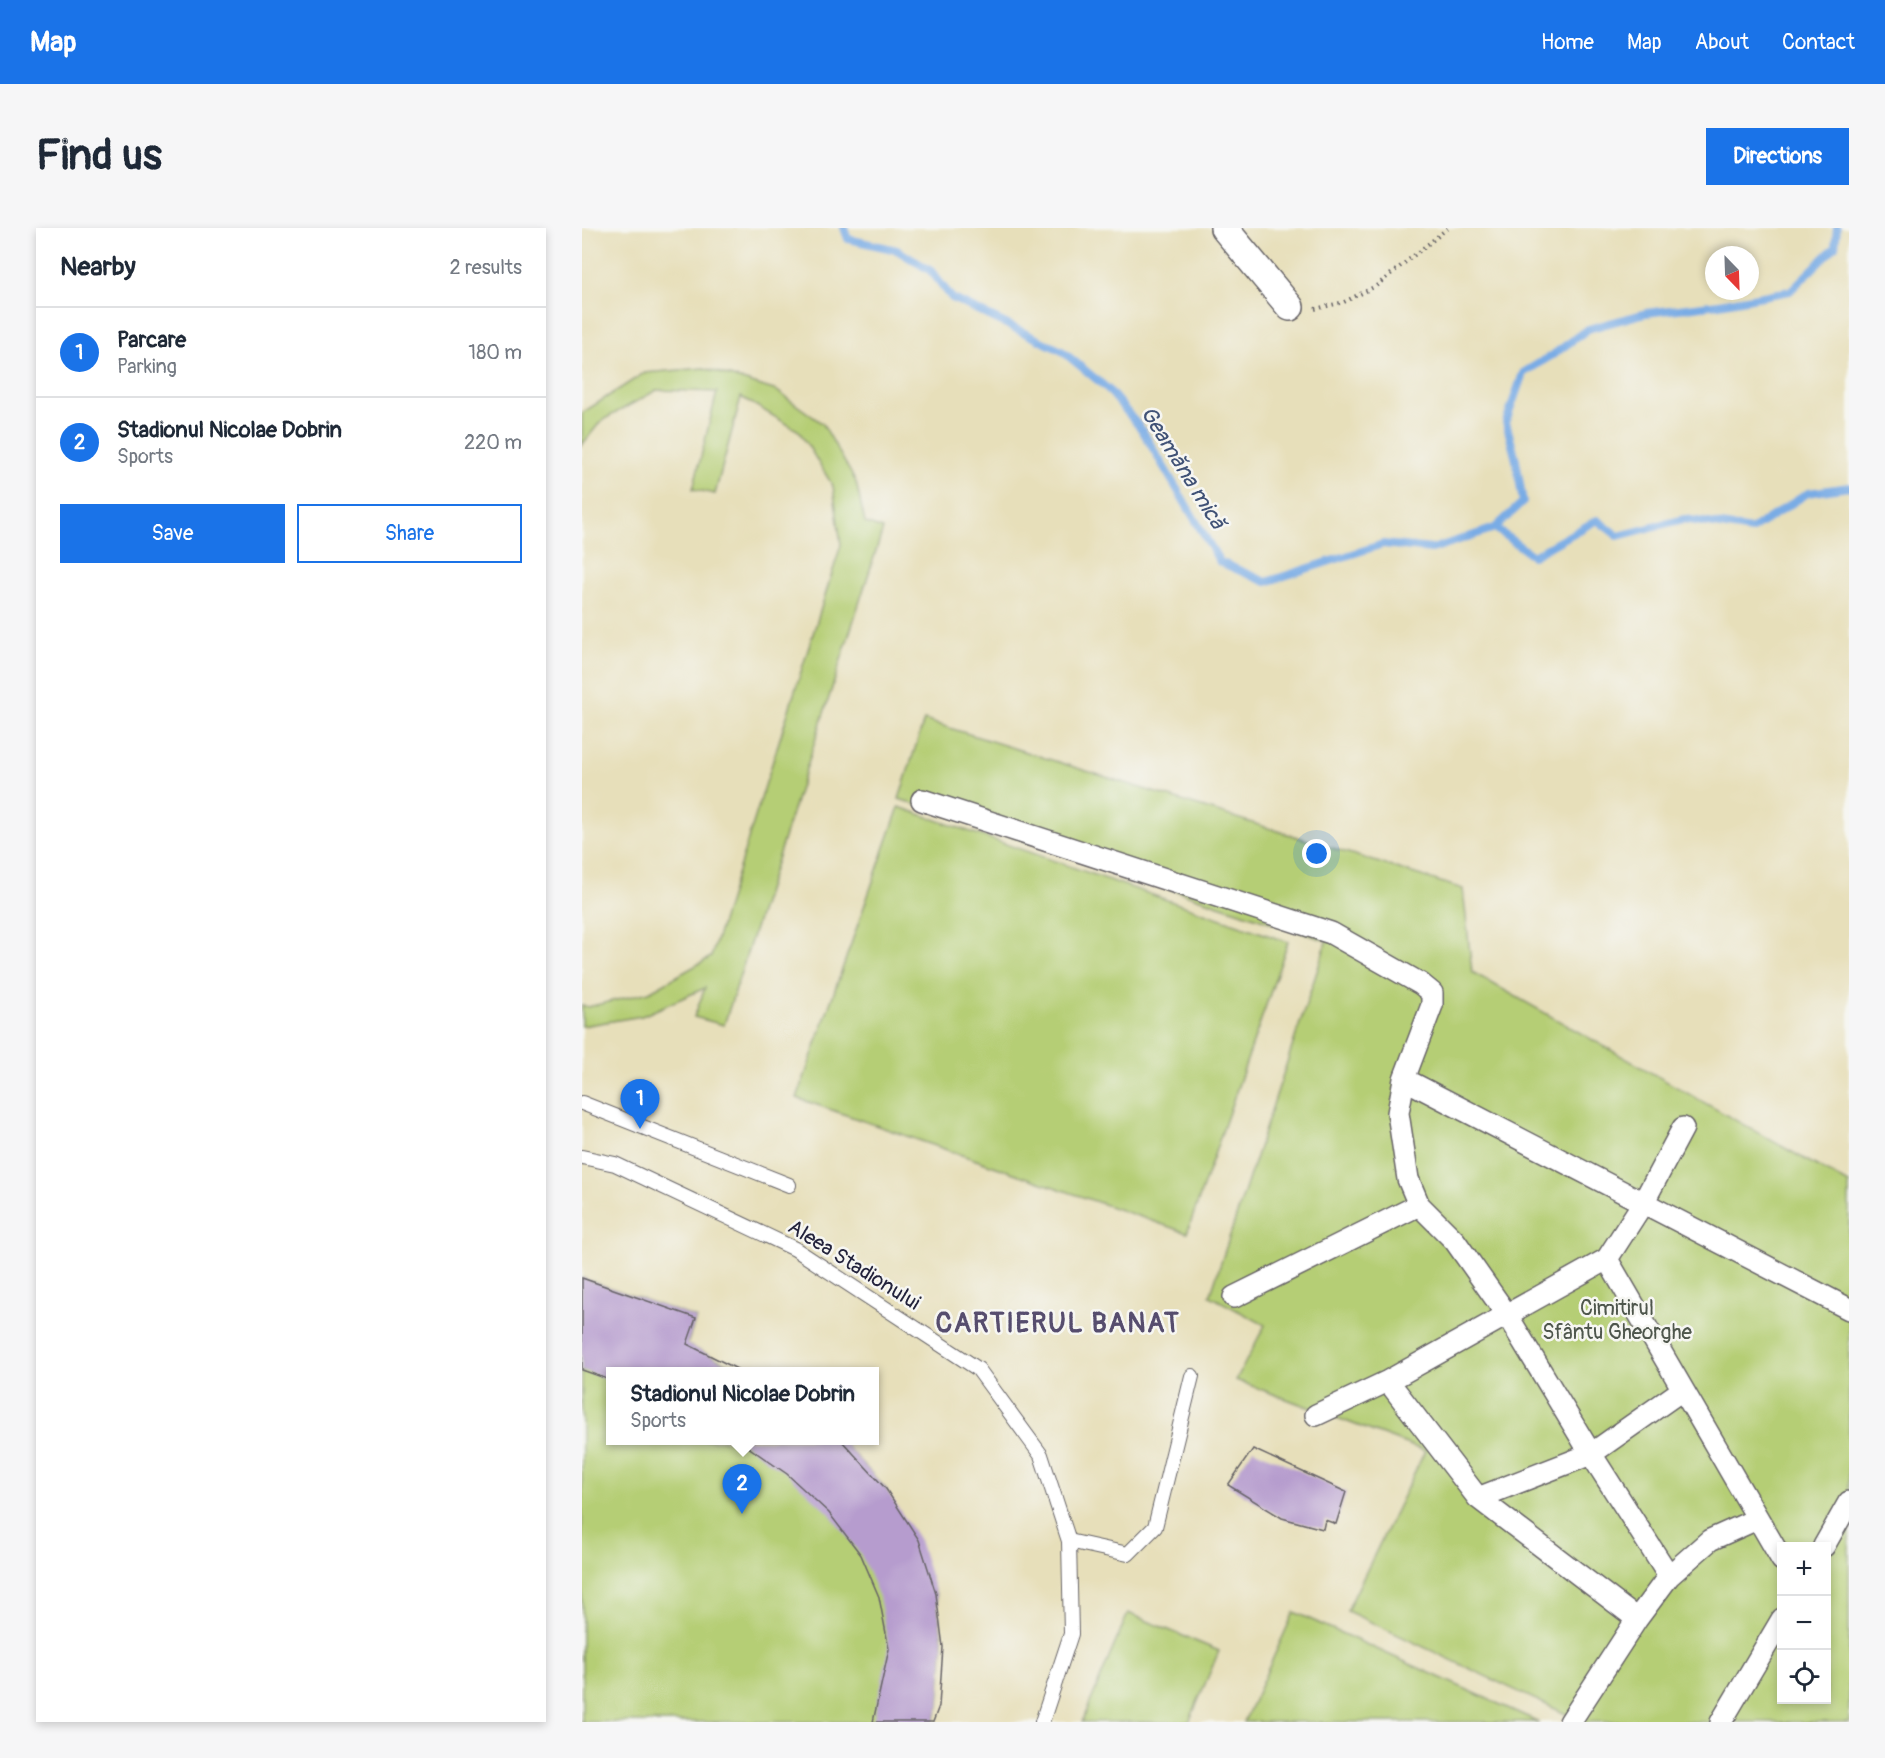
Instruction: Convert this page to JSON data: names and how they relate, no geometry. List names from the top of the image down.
{
  "streets": {
    "lane": ["Aleea Stadionului"]
  },
  "districts": ["CARTIERUL BANAT"],
  "water": ["Geamăna mică"],
  "parks": ["Cimitirul Sfântu Gheorghe"],
  "north": "bottom right",
  "page": {
    "header": "Map",
    "nav": [
      "Home",
      "Map",
      "About",
      "Contact"
    ],
    "buttons": [
      "Directions",
      ["Save", "Share"]
    ],
    "title": "Find us",
    "heading": ["Nearby", "2 results"],
    "list": [
      {
        "mark": "1",
        "name": "Parcare",
        "note": "Parking",
        "value": "180 m"
      },
      {
        "mark": "2",
        "name": "Stadionul Nicolae Dobrin",
        "note": "Sports",
        "value": "220 m"
      }
    ],
    "pins": ["1", "2"],
    "popup": ["Stadionul Nicolae Dobrin", "Sports"],
    "map_buttons": ["+", "−"]
  }
}
